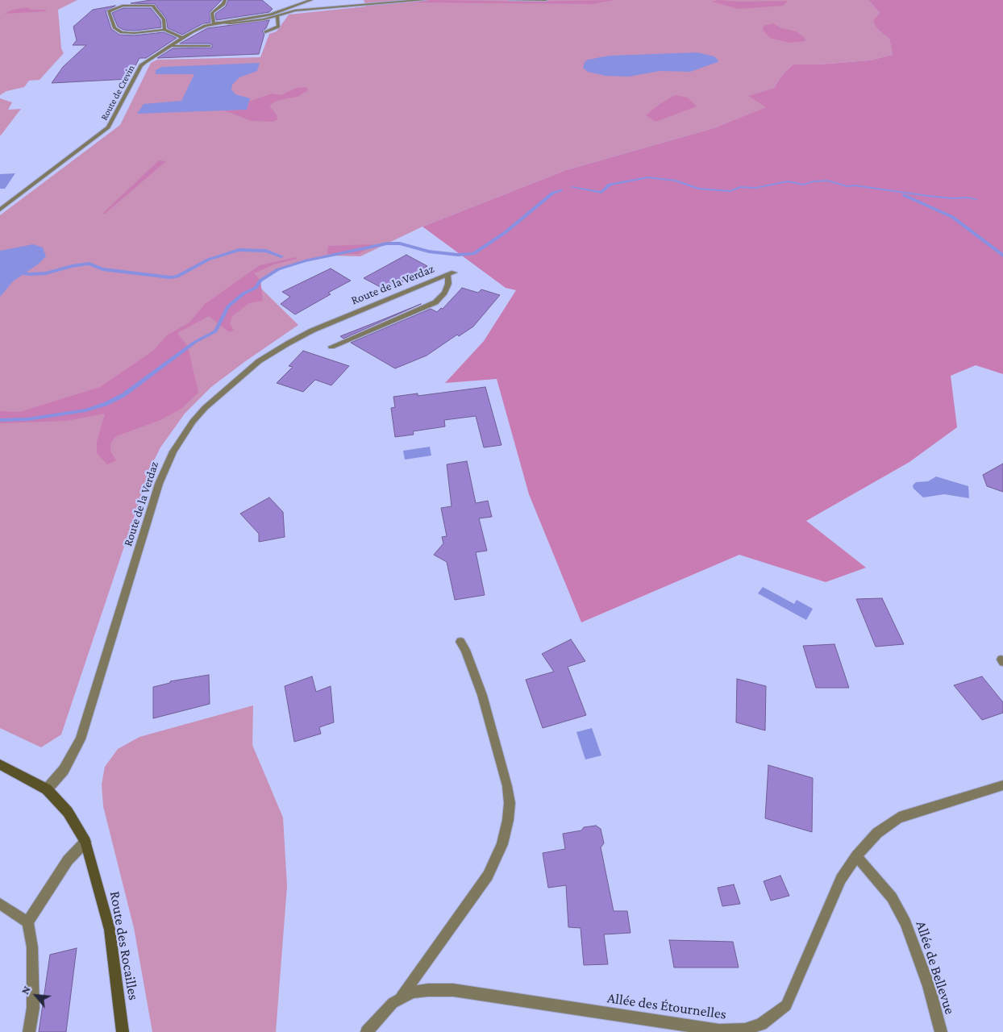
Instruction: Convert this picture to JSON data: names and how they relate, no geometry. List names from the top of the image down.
{
  "streets": {
    "street": [
      "Route de Crevin",
      "Route de la Verdaz",
      "Route des Rocailles",
      "Allée de Bellevue",
      "Allée des Étournelles"
    ]
  },
  "crossings": [
    ["Route de la Verdaz", "Route des Rocailles"],
    ["Allée de Bellevue", "Allée des Étournelles"]
  ],
  "north": "top left"
}
